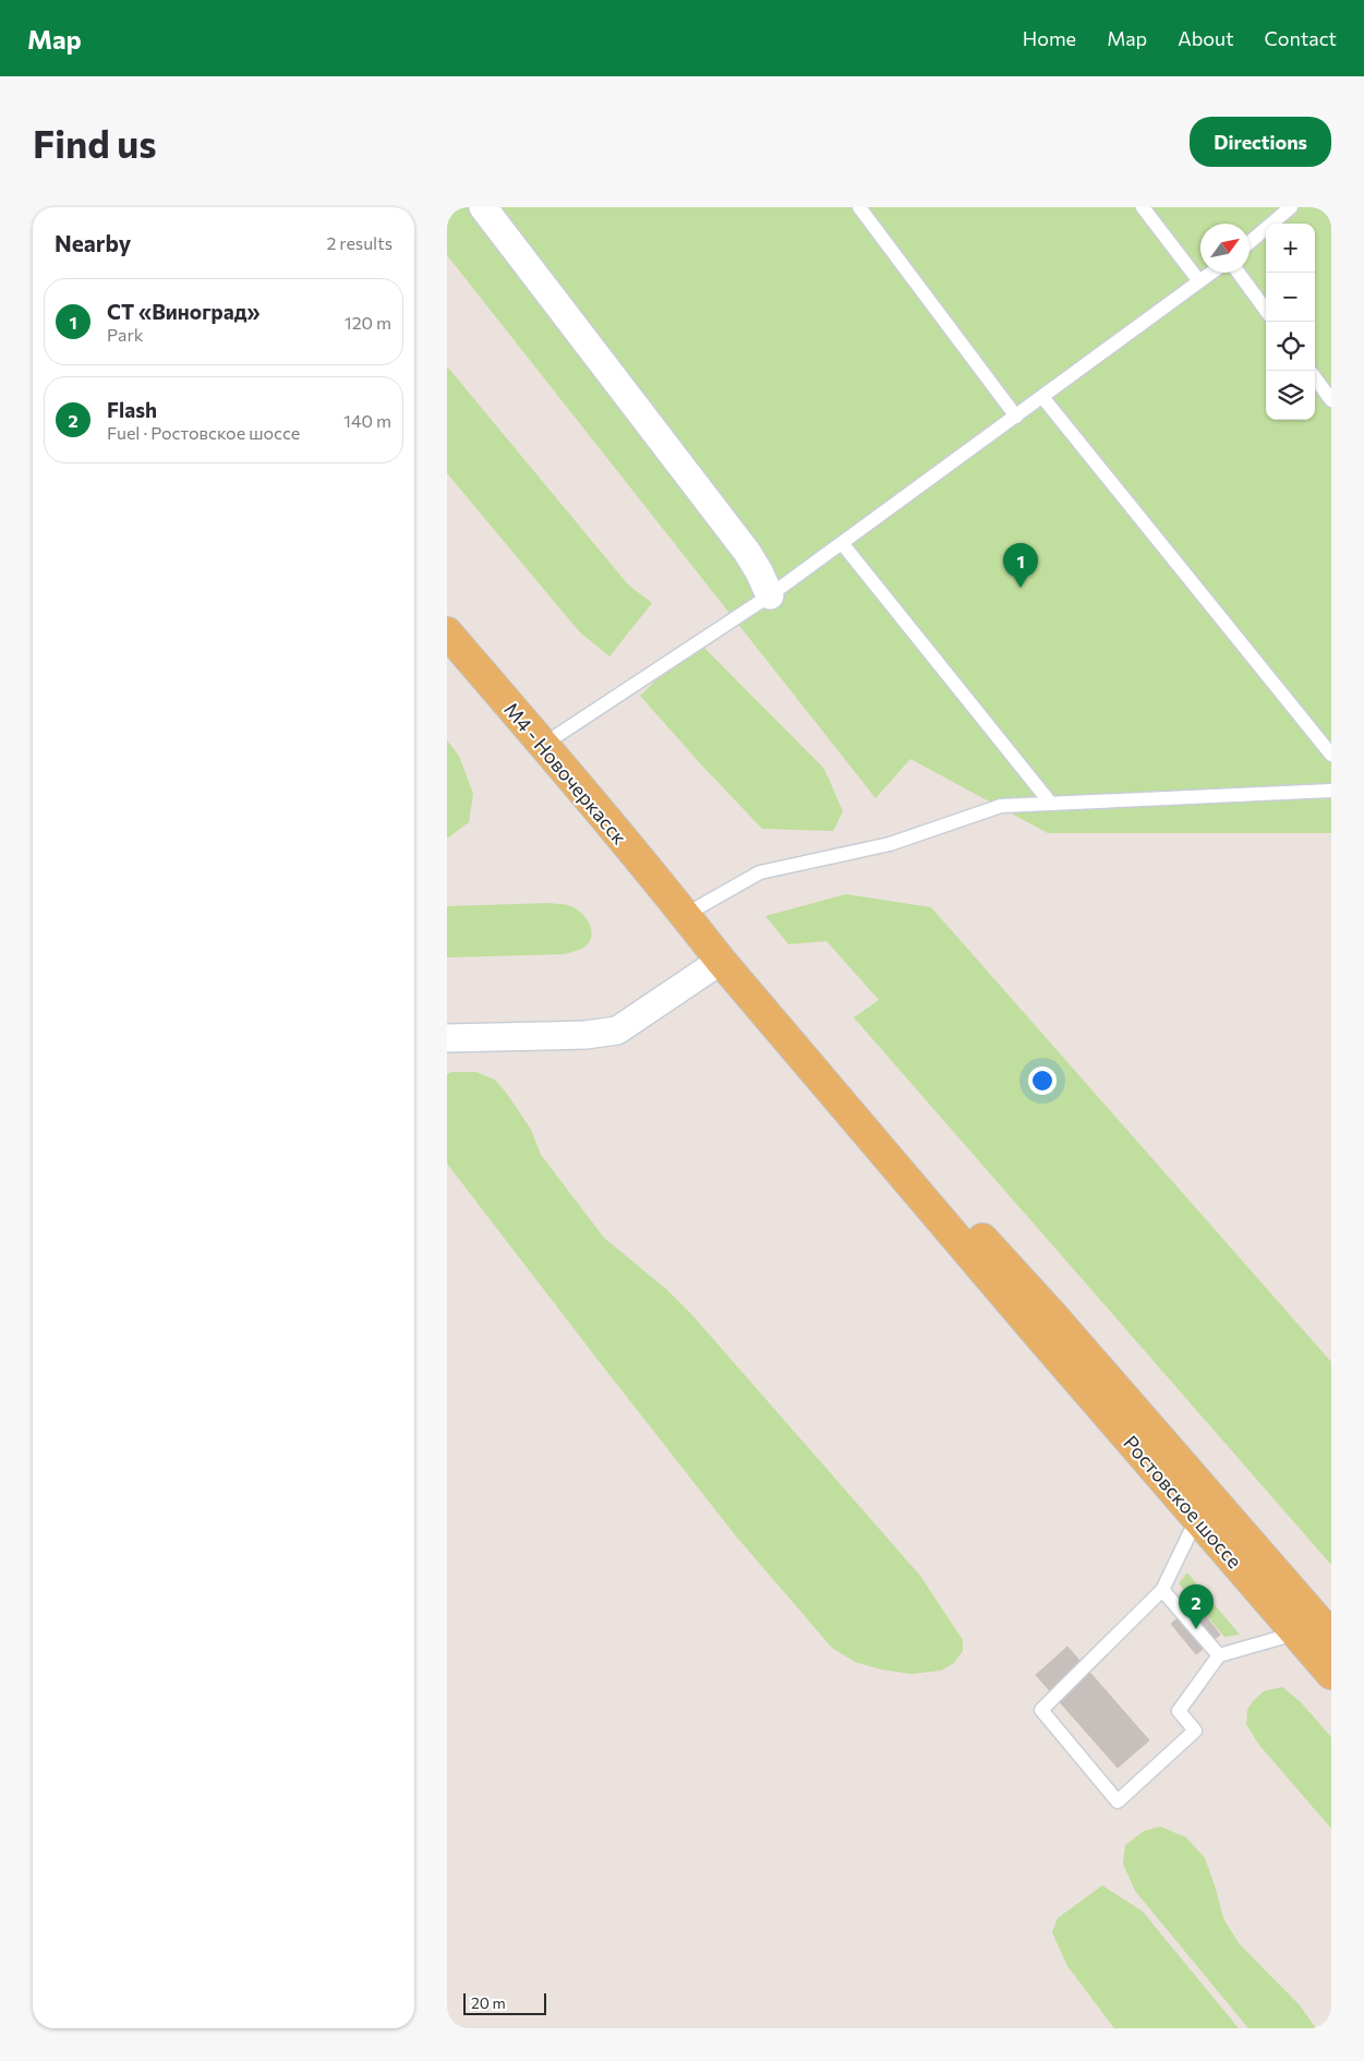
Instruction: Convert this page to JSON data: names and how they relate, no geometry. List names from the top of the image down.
{
  "streets": {
    "main road": ["М4 - Новочеркасск", "Ростовское шоссе"]
  },
  "scale_bar": "20 m",
  "north": "top right",
  "page": {
    "header": "Map",
    "nav": [
      "Home",
      "Map",
      "About",
      "Contact"
    ],
    "buttons": "Directions",
    "title": "Find us",
    "heading": ["Nearby", "2 results"],
    "map_buttons": ["+", "−"],
    "list": [
      {
        "mark": "1",
        "name": "СТ «Виноград»",
        "note": "Park",
        "value": "120 m"
      },
      {
        "mark": "2",
        "name": "Flash",
        "note": "Fuel · Ростовское шоссе",
        "value": "140 m"
      }
    ],
    "pins": ["1", "2"],
    "scale": "20 m"
  }
}
